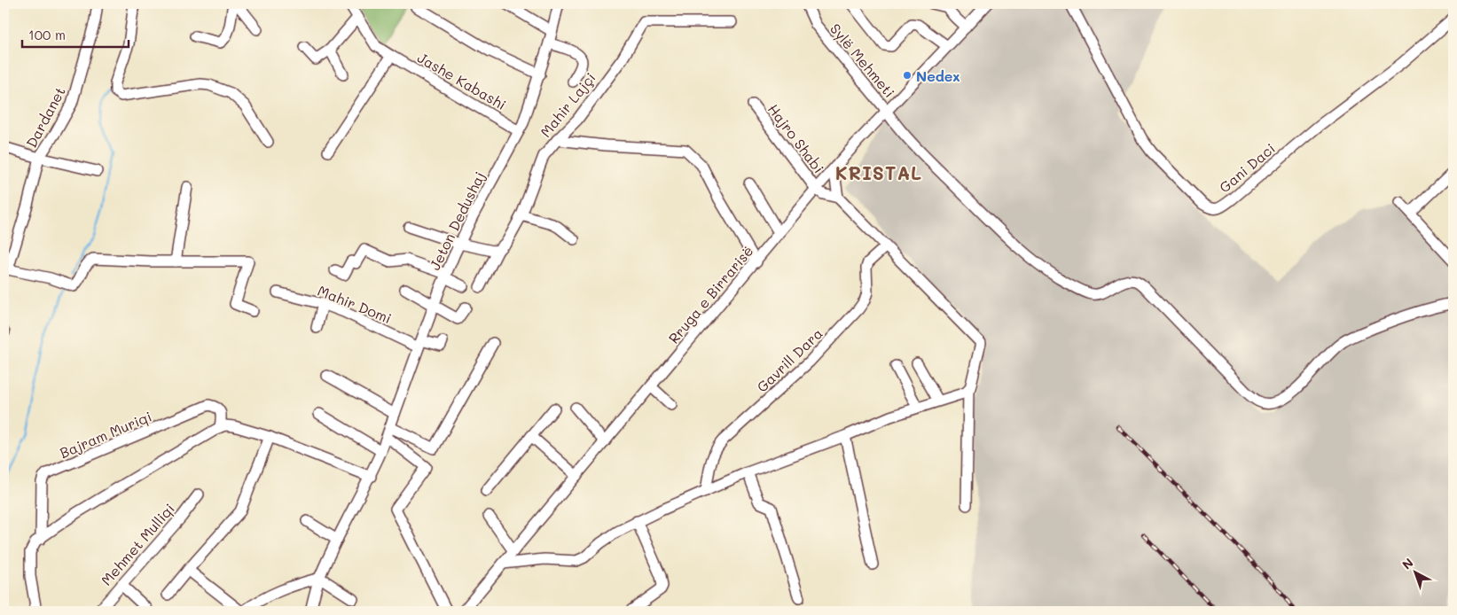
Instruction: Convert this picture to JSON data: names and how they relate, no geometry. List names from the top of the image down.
{
  "streets": {
    "street": [
      "Sylë Mehmeti",
      "Jashe Kabashi",
      "Mahir Lajçi",
      "Dardanet",
      "Hajro Shabi",
      "Gani Daci",
      "Jeton Dedushaj",
      "Rruga e Birrarisë",
      "Mahir Domi",
      "Gavrill Dara",
      "Bajram Muriqi",
      "Mehmet Mulliqi"
    ]
  },
  "crossings": [
    ["Sylë Mehmeti", "Rruga e Birrarisë"],
    ["Jashe Kabashi", "Jeton Dedushaj"],
    ["Hajro Shabi", "Rruga e Birrarisë"],
    ["Jeton Dedushaj", "Mahir Domi"]
  ],
  "districts": ["KRISTAL"],
  "places": ["Nedex"],
  "scale_bar": "100 m",
  "north": "top left"
}
